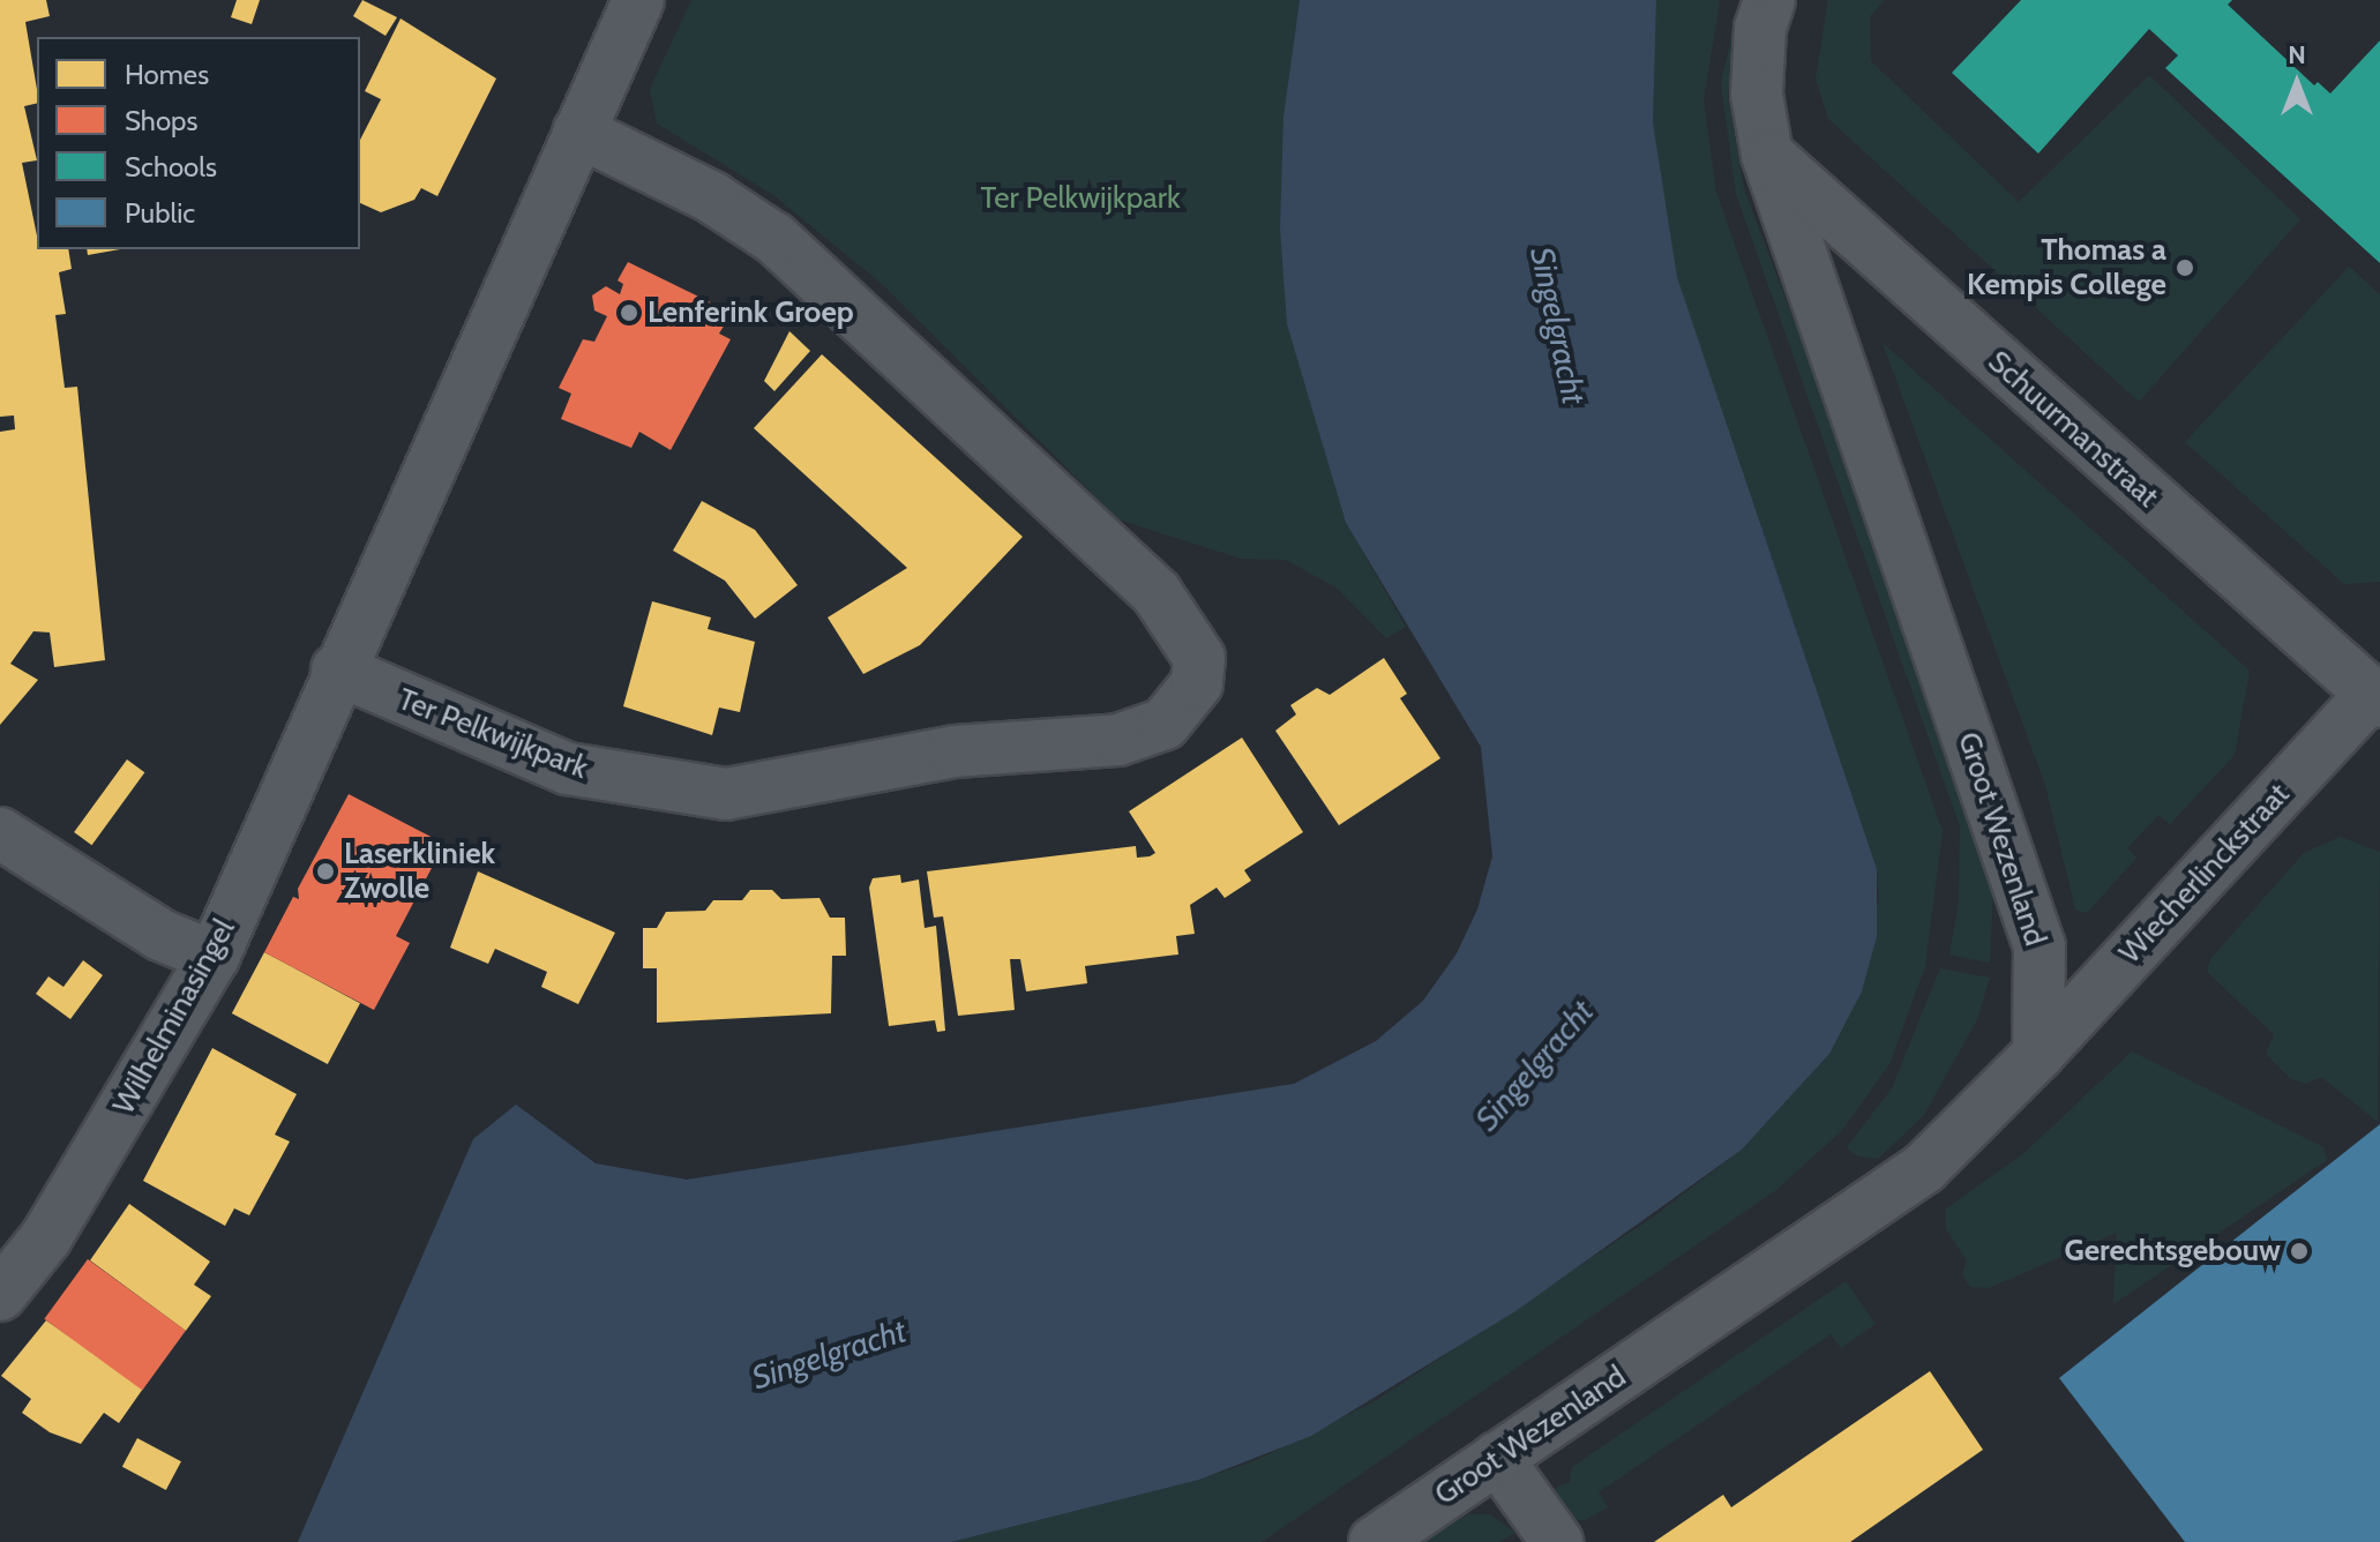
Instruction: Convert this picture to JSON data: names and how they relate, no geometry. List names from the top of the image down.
{
  "streets": {
    "street": [
      "Schuurmanstraat",
      "Ter Pelkwijkpark",
      "Groot Wezenland",
      "Wiecherlinckstraat",
      "Wilhelminasingel"
    ]
  },
  "crossings": [
    ["Schuurmanstraat", "Groot Wezenland"],
    ["Schuurmanstraat", "Wiecherlinckstraat"],
    ["Ter Pelkwijkpark", "Wilhelminasingel"],
    ["Groot Wezenland", "Wiecherlinckstraat"]
  ],
  "water": ["Singelgracht"],
  "parks": ["Ter Pelkwijkpark"],
  "places": [
    "Thomas a Kempis College",
    "Lenferink Groep",
    "Laserkliniek Zwolle",
    "Gerechtsgebouw"
  ],
  "legend": [
    "Homes",
    "Shops",
    "Schools",
    "Public"
  ],
  "north": "top"
}
